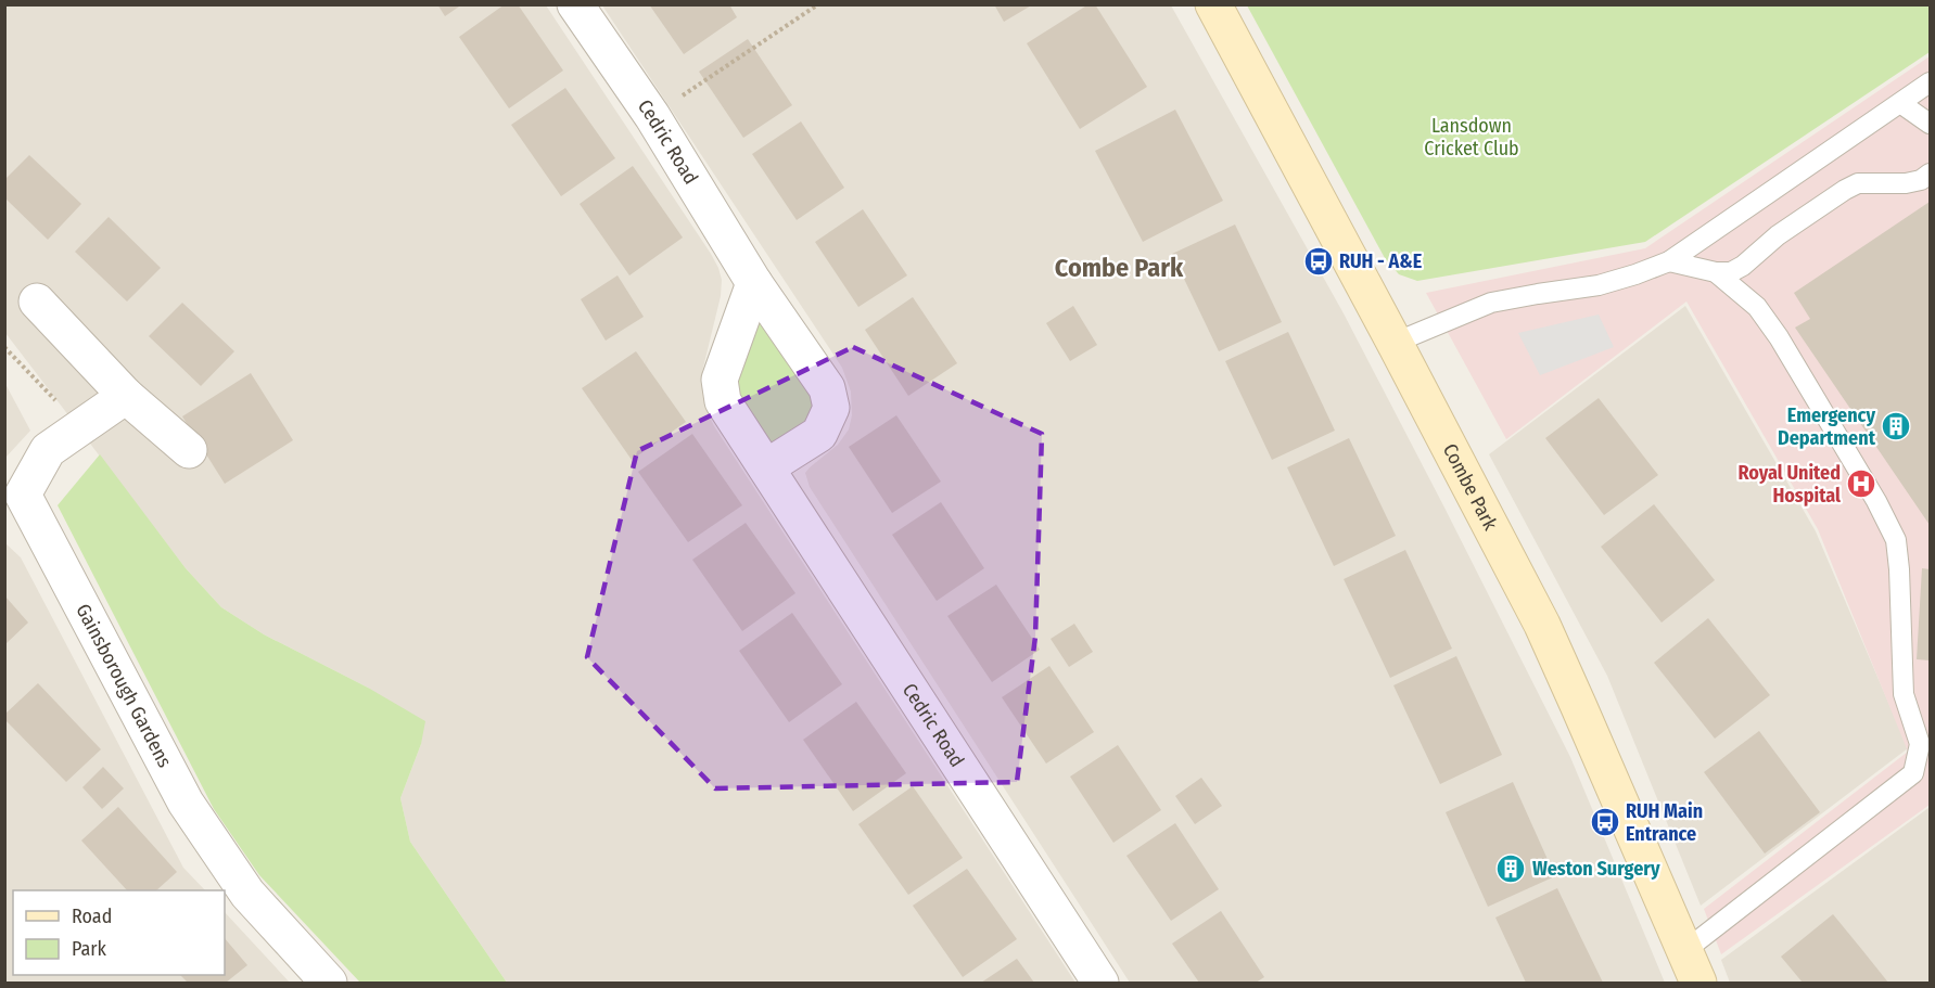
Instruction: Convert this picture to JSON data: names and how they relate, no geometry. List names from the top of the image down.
{
  "streets": {
    "street": ["Cedric Road", "Combe Park", "Gainsborough Gardens"]
  },
  "districts": ["Combe Park"],
  "parks": ["Lansdown Cricket Club"],
  "places": {
    "bus stop": ["RUH - A&E", "RUH Main Entrance"],
    "building": ["Emergency Department", "Weston Surgery"],
    "hospital": ["Royal United Hospital"]
  },
  "legend": ["Road", "Park"]
}
